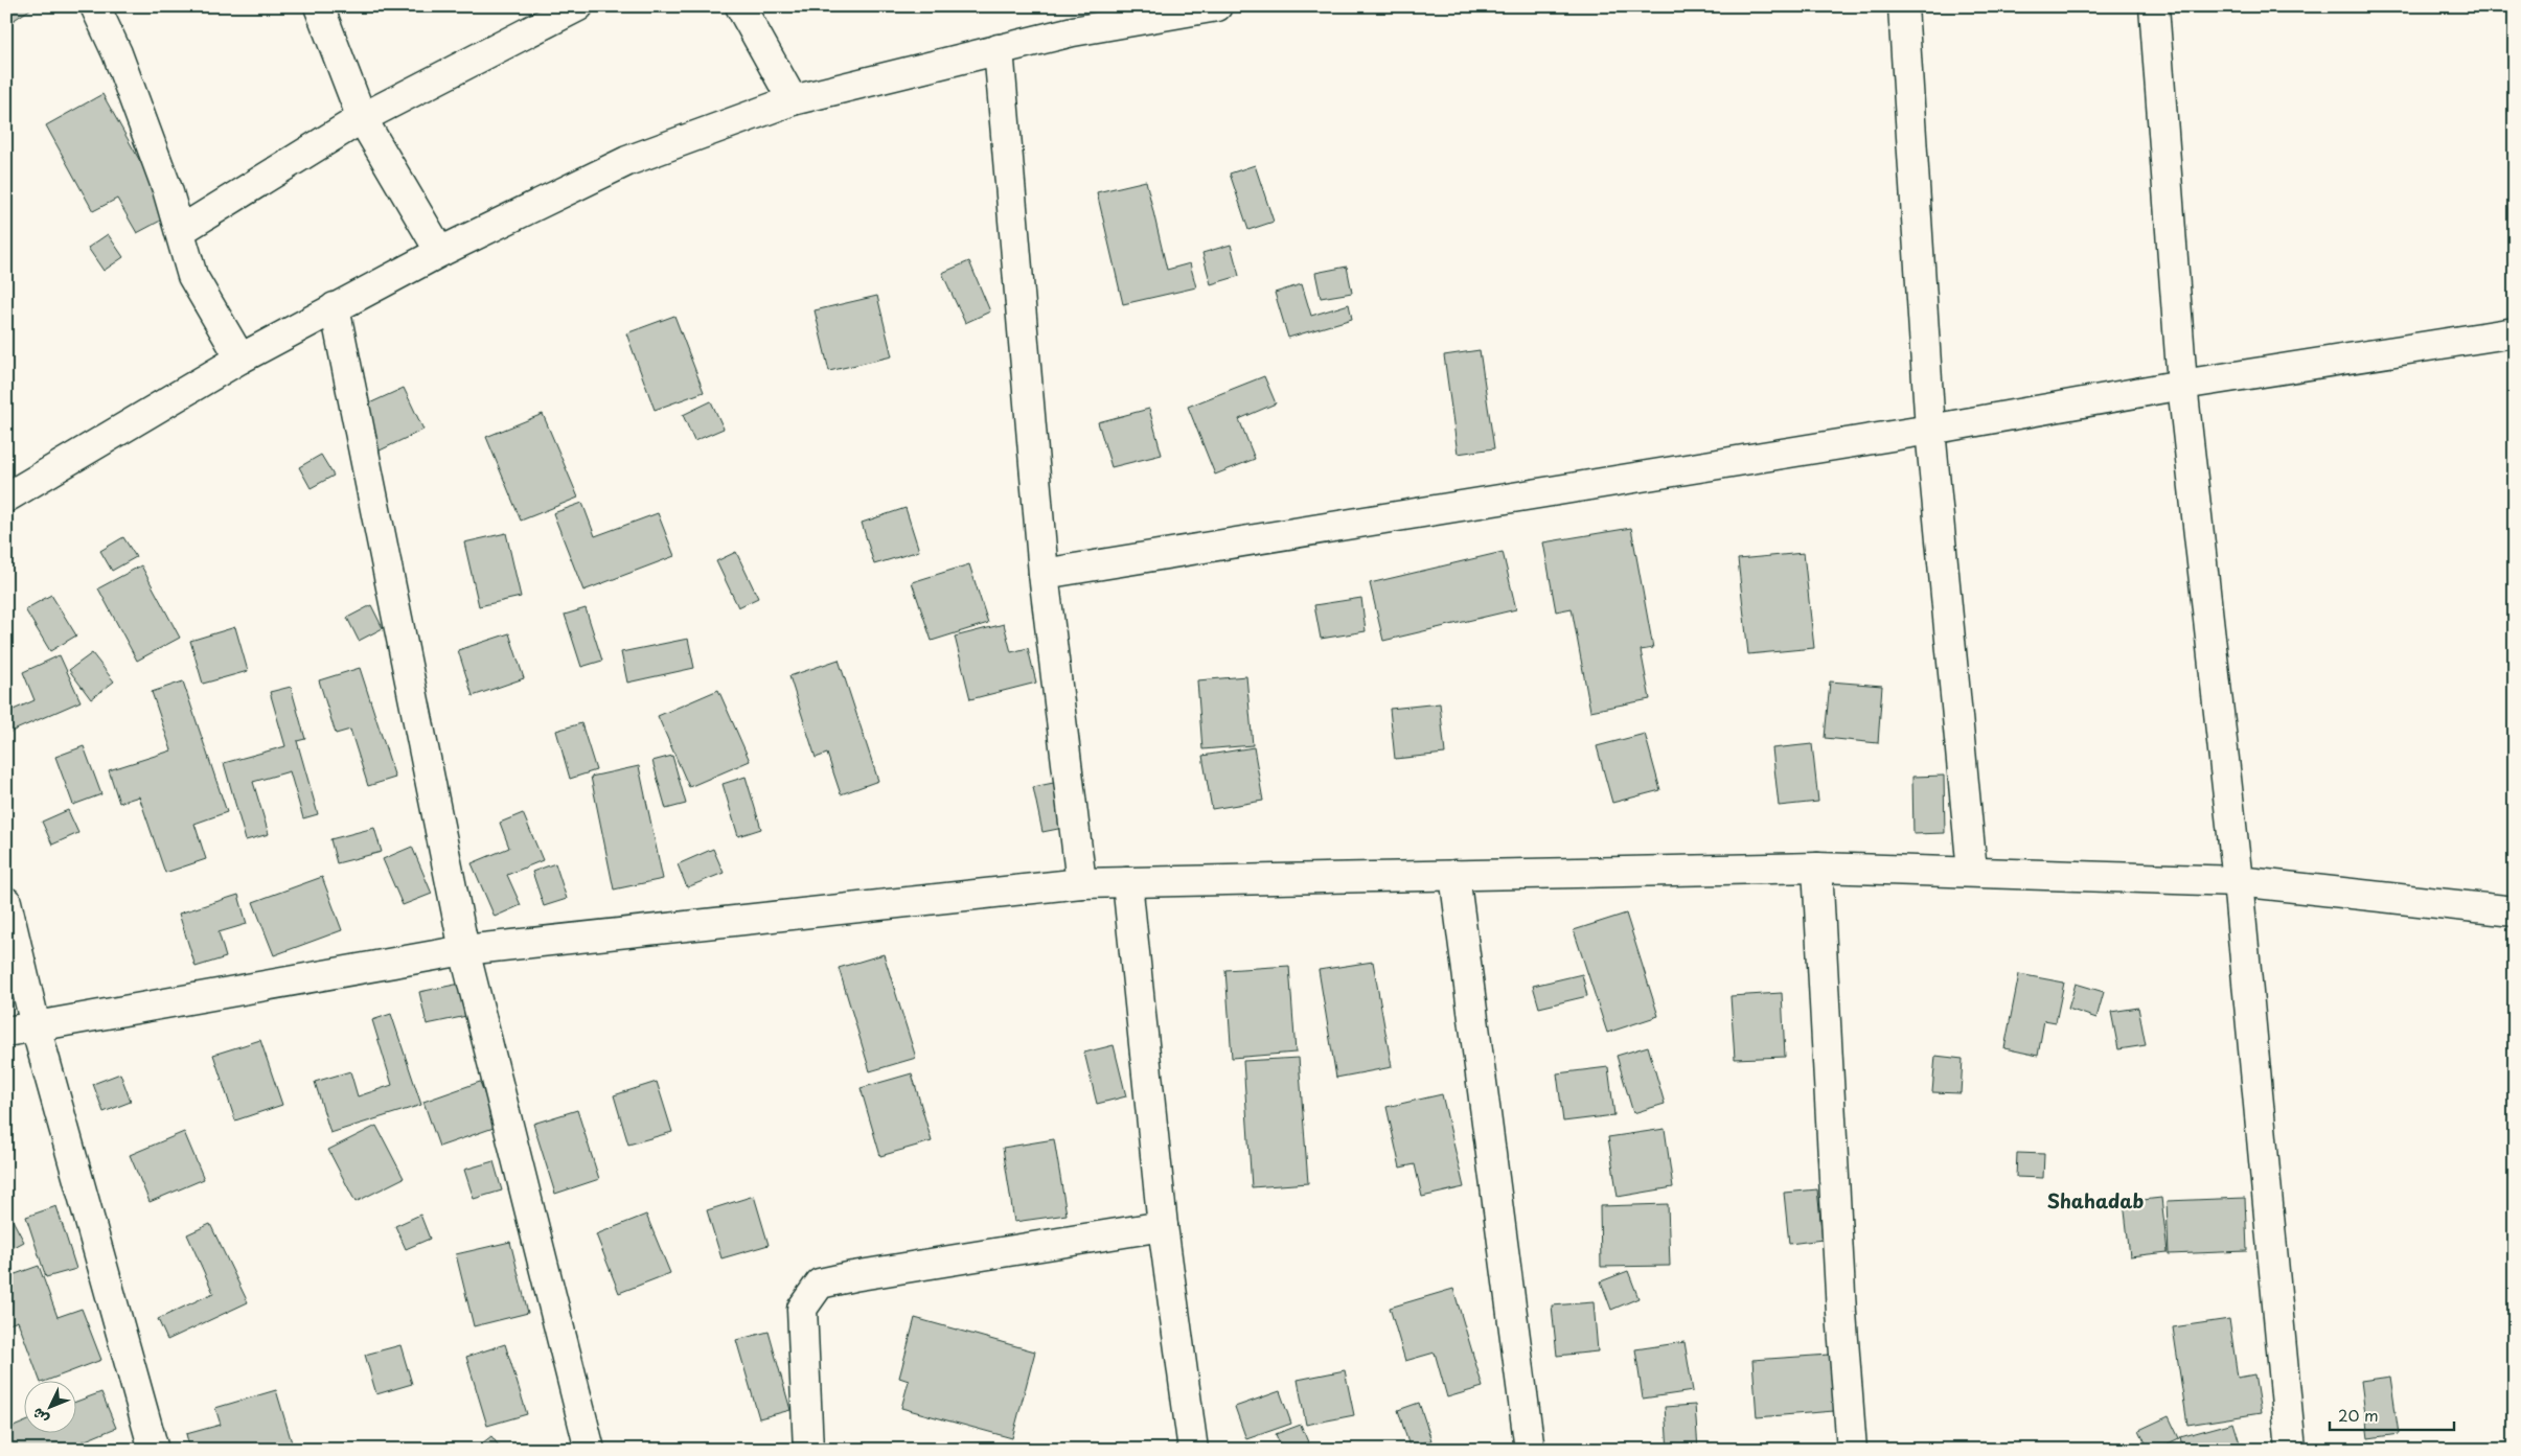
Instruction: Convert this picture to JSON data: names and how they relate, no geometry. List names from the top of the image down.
{
  "districts": ["Shahadab"],
  "scale_bar": "20 m",
  "north": "bottom left"
}
